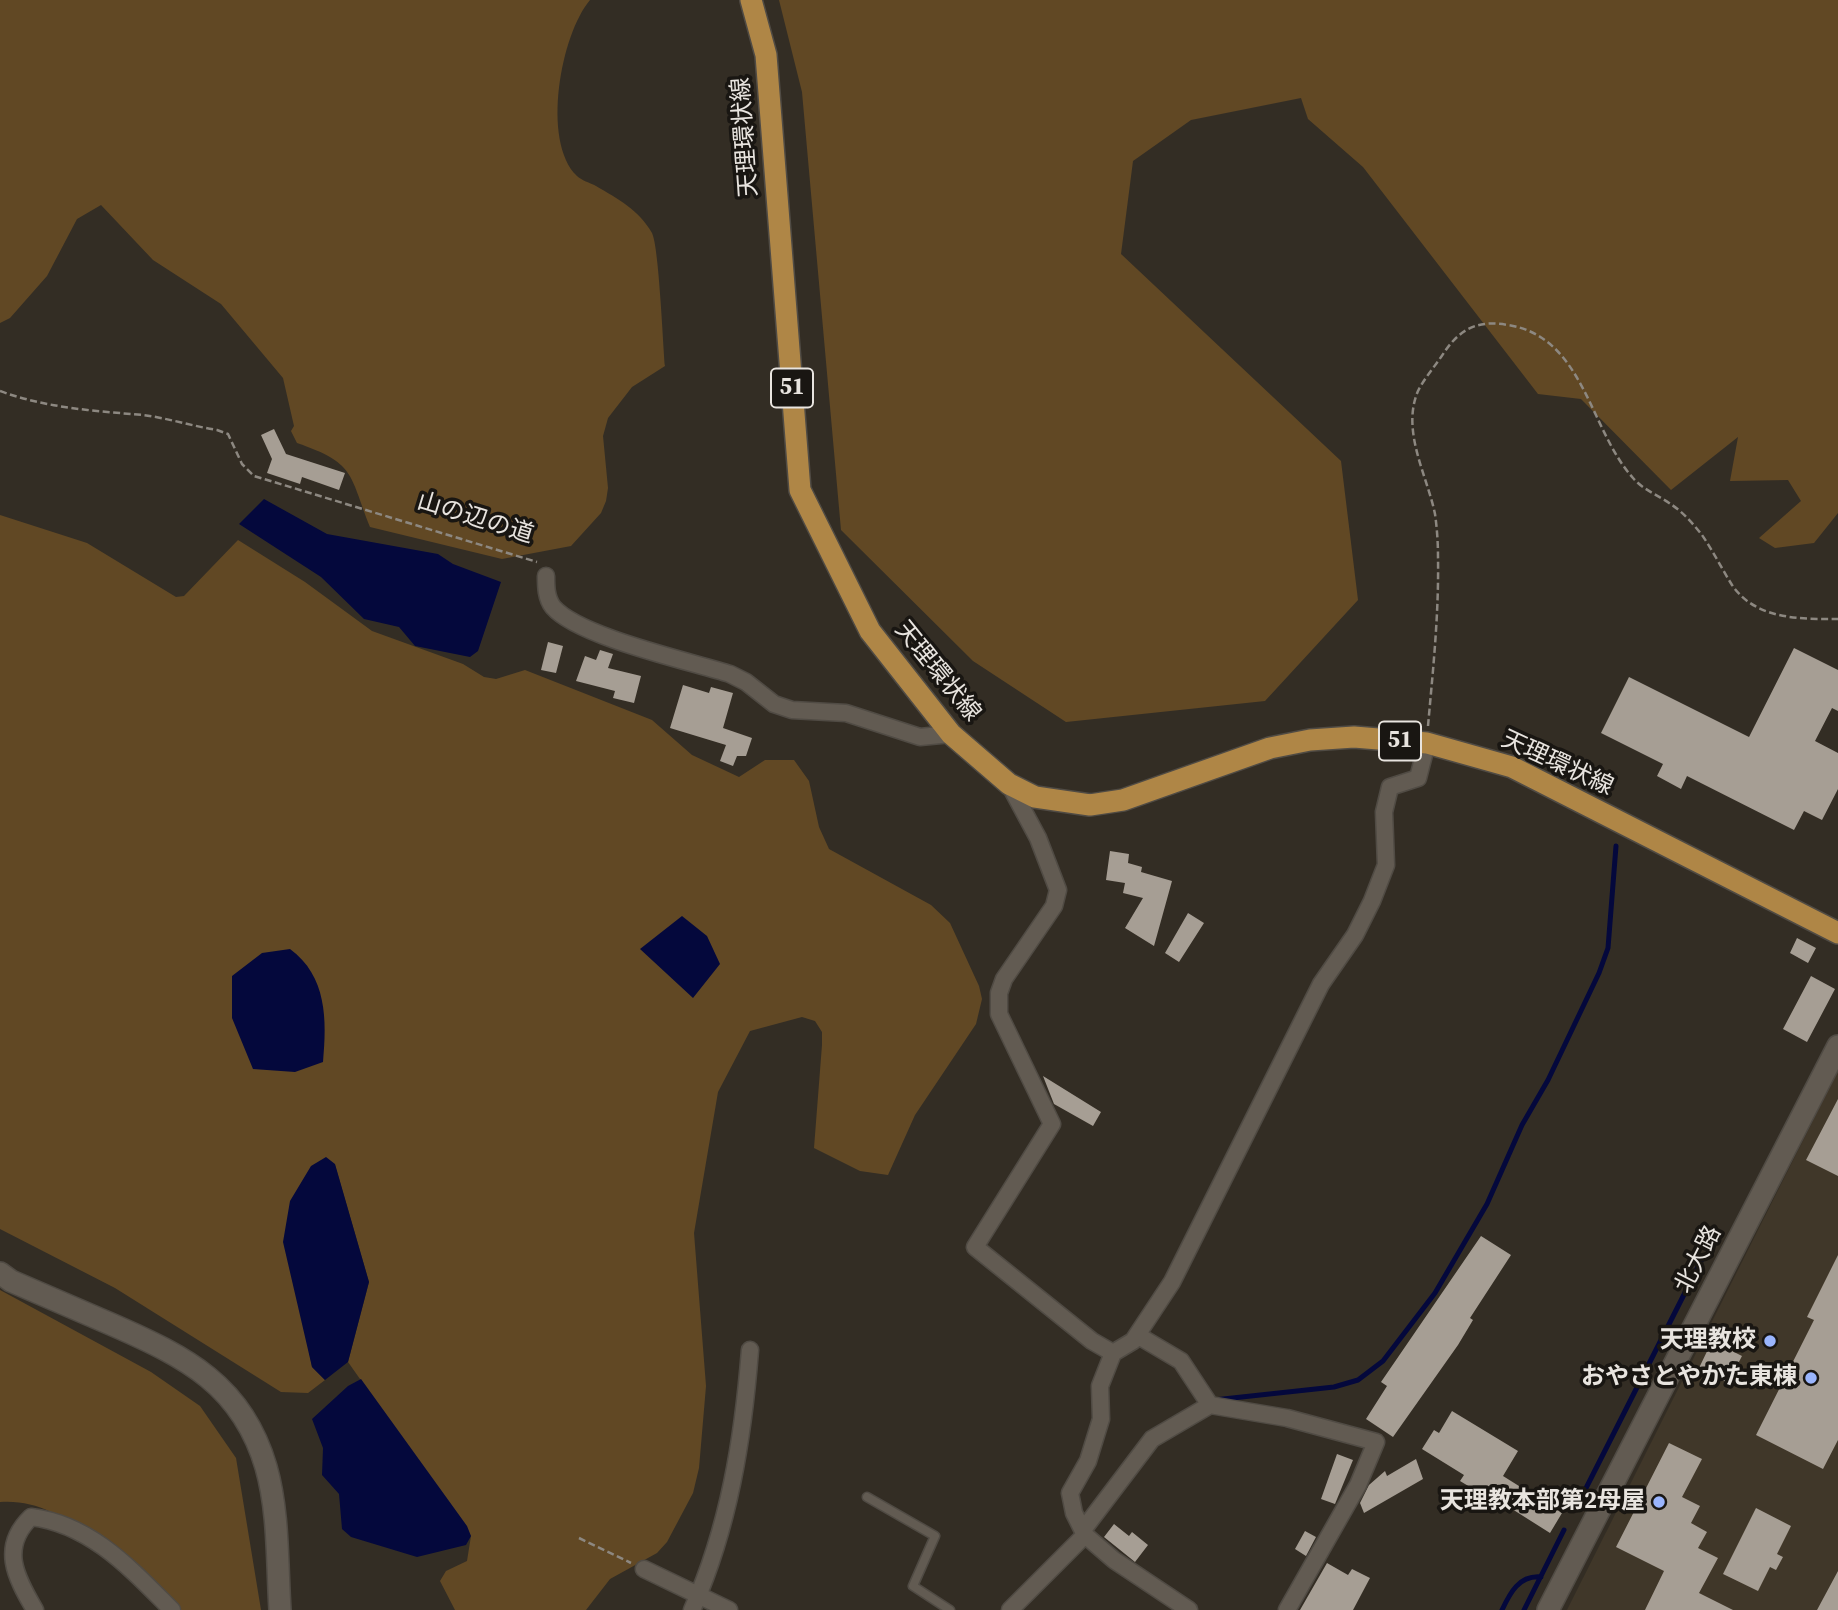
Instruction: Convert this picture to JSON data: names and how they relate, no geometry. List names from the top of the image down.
{
  "streets": {
    "main road": ["天理環状線", "51"],
    "street": ["山の辺の道", "北大路"]
  },
  "crossings": [
    ["天理環状線", "山の辺の道"]
  ],
  "places": ["天理教校", "おやさとやかた東棟", "天理教本部第2母屋"]
}
